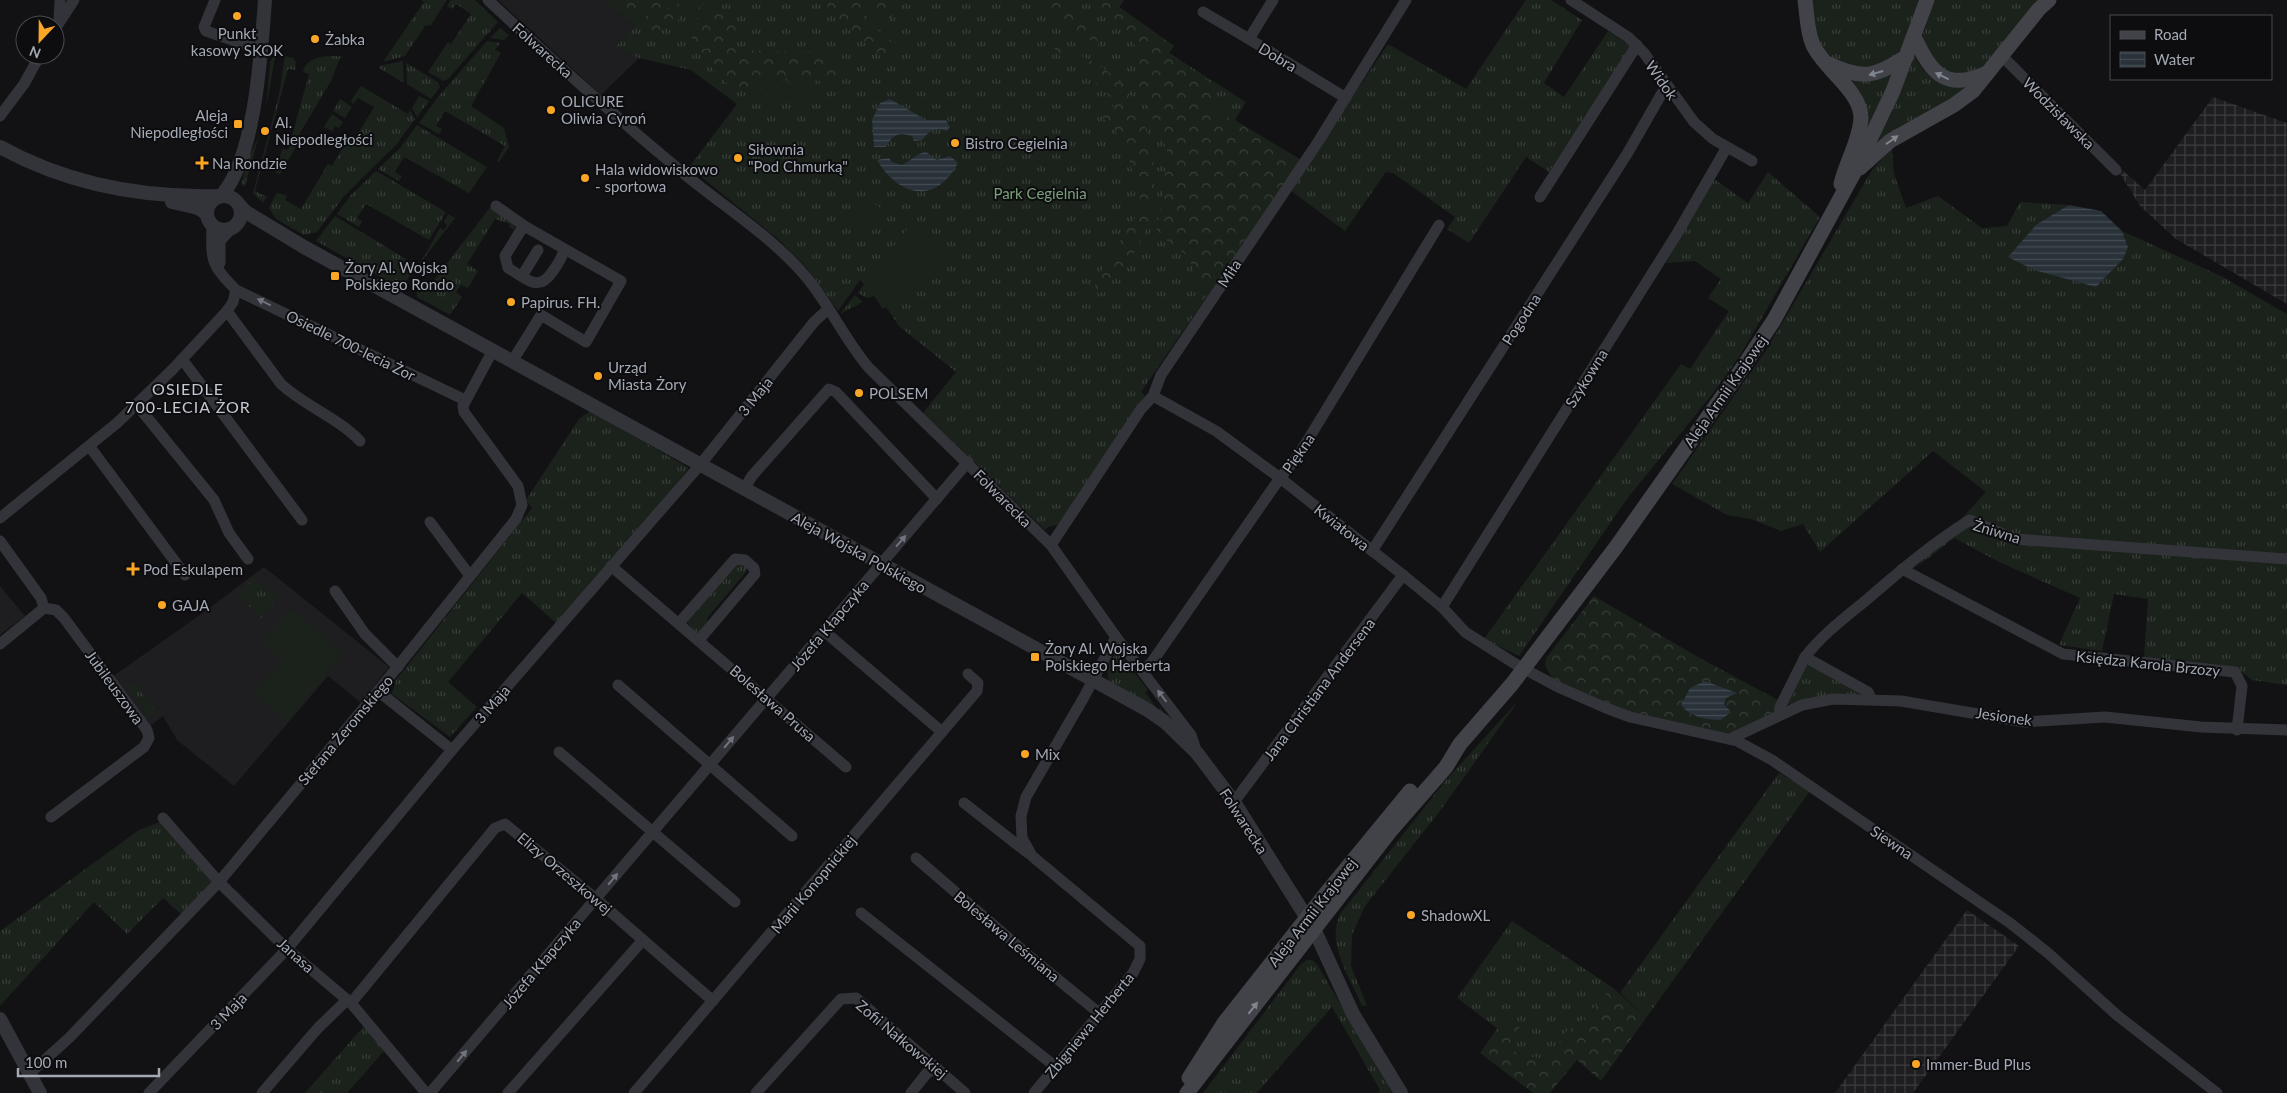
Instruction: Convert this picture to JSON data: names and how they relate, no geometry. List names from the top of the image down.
{
  "streets": {
    "main road": ["Aleja Armii Krajowej"],
    "street": [
      "Folwarecka",
      "Dobra",
      "Widok",
      "Wodzisławska",
      "Miła",
      "Pogodna",
      "Osiedle 700-lecia Żor",
      "Szykowna",
      "3 Maja",
      "Piękna",
      "Kwiatowa",
      "Żniwna",
      "Aleja Wojska Polskiego",
      "Józefa Kłapczyka",
      "Księdza Karola Brzozy",
      "Jubileuszowa",
      "Jana Christiana Andersena",
      "Bolesława Prusa",
      "Jesionek",
      "Stefana Żeromskiego",
      "Siewna",
      "Elizy Orzeszkowej",
      "Marii Konopnickiej",
      "Bolesława Leśmiana",
      "Janasa",
      "Zbigniewa Herberta",
      "Zofii Nałkowskiej"
    ]
  },
  "crossings": [
    ["Folwarecka", "Miła"],
    ["Folwarecka", "Aleja Armii Krajowej"],
    ["Folwarecka", "3 Maja"],
    ["Folwarecka", "Piękna"],
    ["Folwarecka", "Aleja Wojska Polskiego"],
    ["Folwarecka", "Józefa Kłapczyka"],
    ["Folwarecka", "Jana Christiana Andersena"],
    ["Folwarecka", "Zbigniewa Herberta"],
    ["Dobra", "Miła"],
    ["Widok", "Pogodna"],
    ["Widok", "Szykowna"],
    ["Miła", "Kwiatowa"],
    ["Pogodna", "Kwiatowa"],
    ["Osiedle 700-lecia Żor", "Stefana Żeromskiego"],
    ["Szykowna", "Kwiatowa"],
    ["Aleja Armii Krajowej", "Kwiatowa"],
    ["Aleja Armii Krajowej", "Siewna"],
    ["3 Maja", "Aleja Wojska Polskiego"],
    ["3 Maja", "Bolesława Prusa"],
    ["3 Maja", "Janasa"],
    ["Piękna", "Kwiatowa"],
    ["Kwiatowa", "Jana Christiana Andersena"],
    ["Kwiatowa", "Siewna"],
    ["Żniwna", "Księdza Karola Brzozy"],
    ["Żniwna", "Jesionek"],
    ["Aleja Wojska Polskiego", "Józefa Kłapczyka"],
    ["Aleja Wojska Polskiego", "Zbigniewa Herberta"],
    ["Józefa Kłapczyka", "Bolesława Prusa"],
    ["Józefa Kłapczyka", "Elizy Orzeszkowej"],
    ["Księdza Karola Brzozy", "Jesionek"],
    ["Jesionek", "Siewna"],
    ["Stefana Żeromskiego", "Janasa"],
    ["Elizy Orzeszkowej", "Marii Konopnickiej"],
    ["Elizy Orzeszkowej", "Janasa"],
    ["Bolesława Leśmiana", "Zbigniewa Herberta"]
  ],
  "districts": ["OSIEDLE 700-LECIA ŻOR"],
  "parks": ["Park Cegielnia"],
  "places": {
    "other": [
      "Punkt kasowy SKOK",
      "Żabka",
      "OLICURE Oliwia Cyroń",
      "Al. Niepodległości",
      "Bistro Cegielnia",
      "Siłownia \"Pod Chmurką\"",
      "Hala widowiskowo - sportowa",
      "Papirus. FH.",
      "Urząd Miasta Żory",
      "POLSEM",
      "GAJA",
      "Mix",
      "ShadowXL",
      "Immer-Bud Plus"
    ],
    "transit": ["Aleja Niepodległości", "Żory Al. Wojska Polskiego Rondo", "Żory Al. Wojska Polskiego Herberta"],
    "health": ["Na Rondzie", "Pod Eskulapem"]
  },
  "legend": ["Road", "Water"],
  "scale_bar": "100 m",
  "north": "bottom"
}
